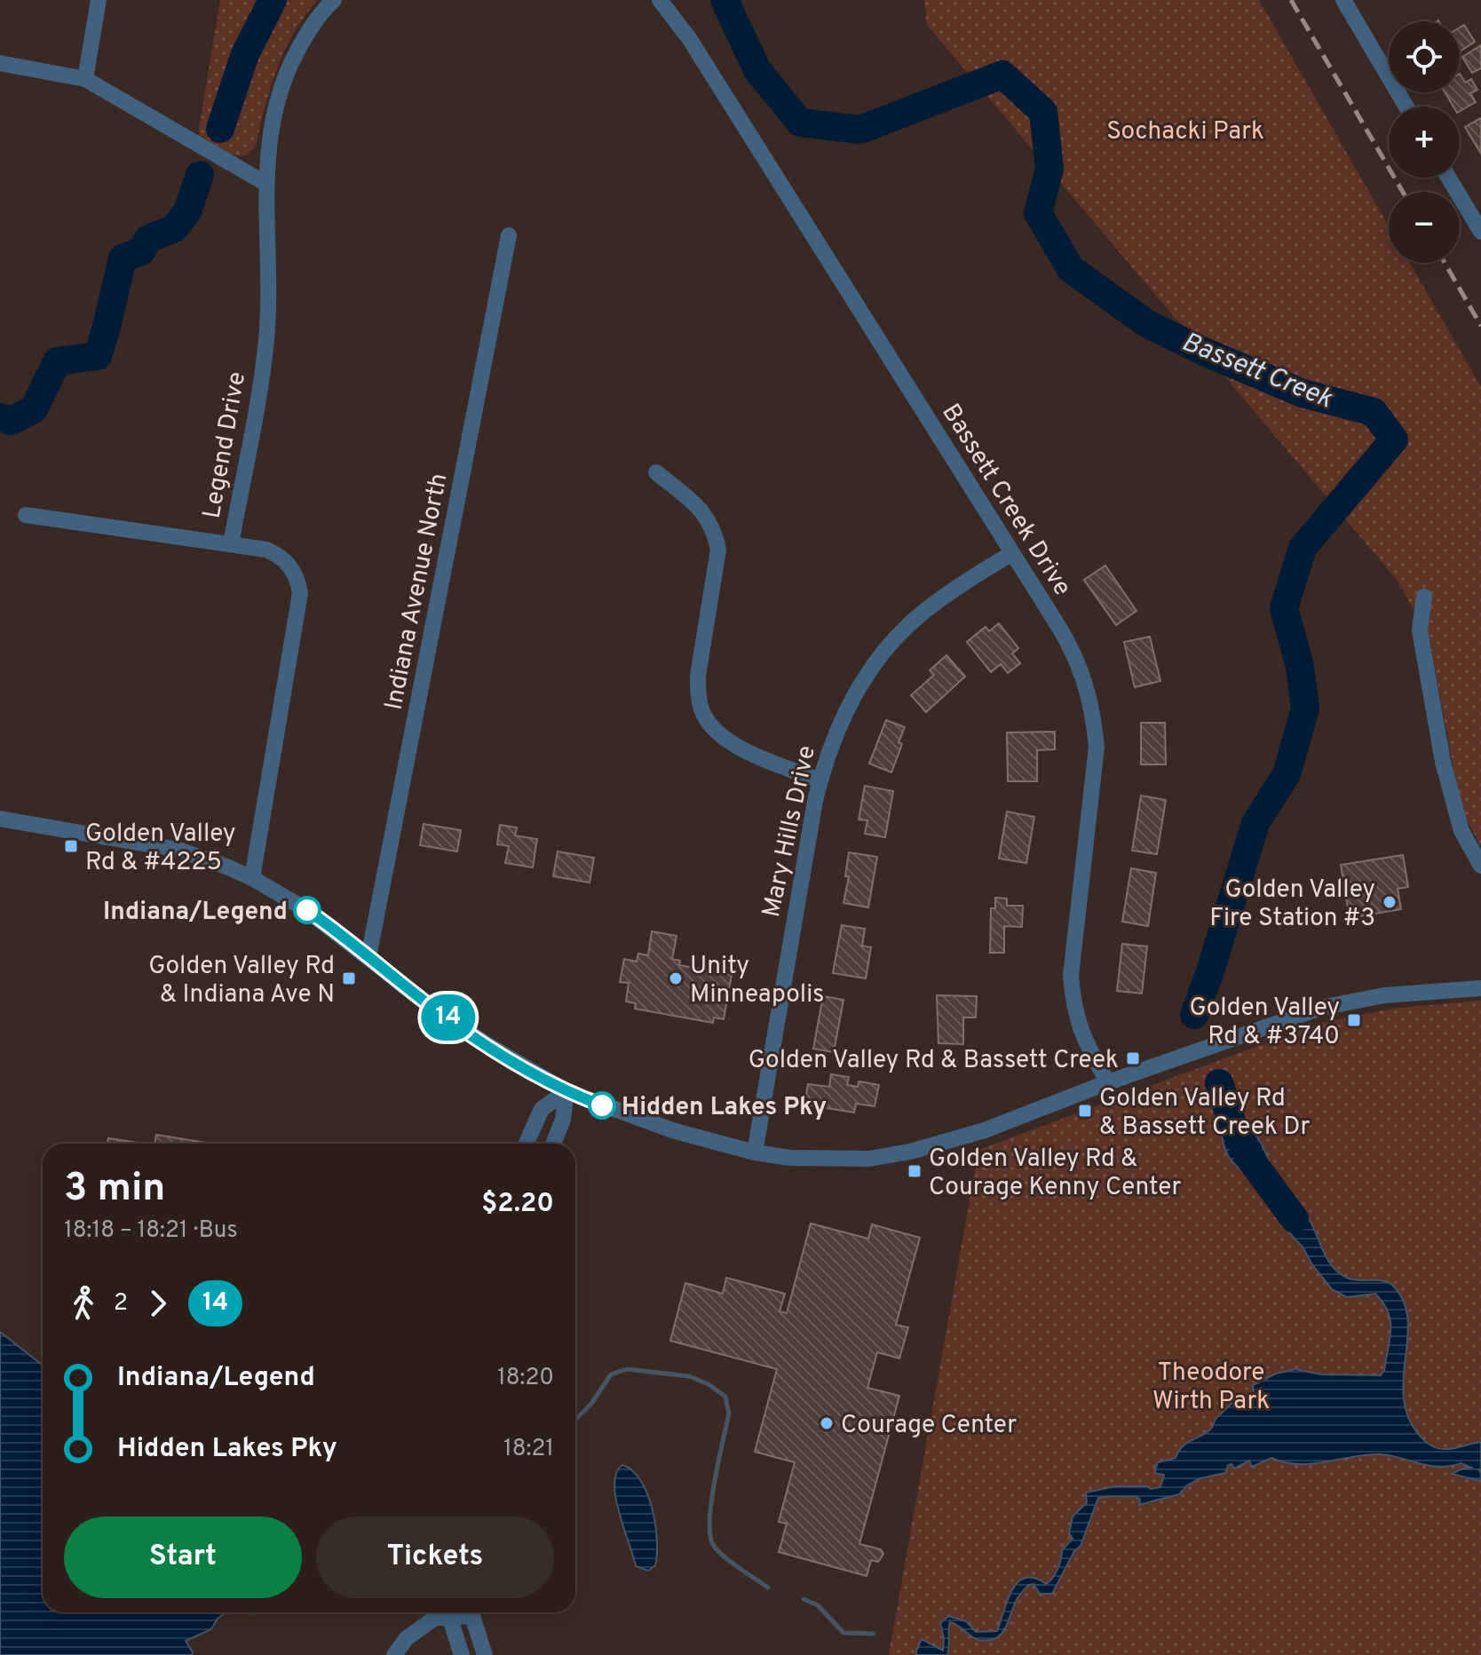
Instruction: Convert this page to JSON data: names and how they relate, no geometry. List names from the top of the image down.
{
  "streets": {
    "street": [
      "Legend Drive",
      "Bassett Creek Drive",
      "Indiana Avenue North",
      "Mary Hills Drive"
    ]
  },
  "crossings": [
    ["Bassett Creek Drive", "Mary Hills Drive"]
  ],
  "water": ["Bassett Creek"],
  "parks": ["Sochacki Park", "Theodore Wirth Park"],
  "places": {
    "transit": [
      "Golden Valley Rd & #4225",
      "Golden Valley Rd & Indiana Ave N",
      "Golden Valley Rd & #3740",
      "Golden Valley Rd & Bassett Creek",
      "Golden Valley Rd & Bassett Creek Dr",
      "Golden Valley Rd & Courage Kenny Center"
    ],
    "other": [
      "Golden Valley Fire Station #3",
      "Indiana/Legend",
      "Unity Minneapolis",
      "Hidden Lakes Pky",
      "Courage Center"
    ]
  },
  "lines": ["bus line 14"],
  "page": {
    "on_map": "14",
    "map_buttons": ["+", "−"],
    "heading": ["3 min", "18:18 – 18:21 · Bus", "$2.20"],
    "legs": ["2", "14"],
    "list": [
      {
        "name": "Indiana/Legend",
        "value": "18:20"
      },
      {
        "name": "Hidden Lakes Pky",
        "value": "18:21"
      }
    ],
    "buttons": ["Start", "Tickets"]
  }
}
